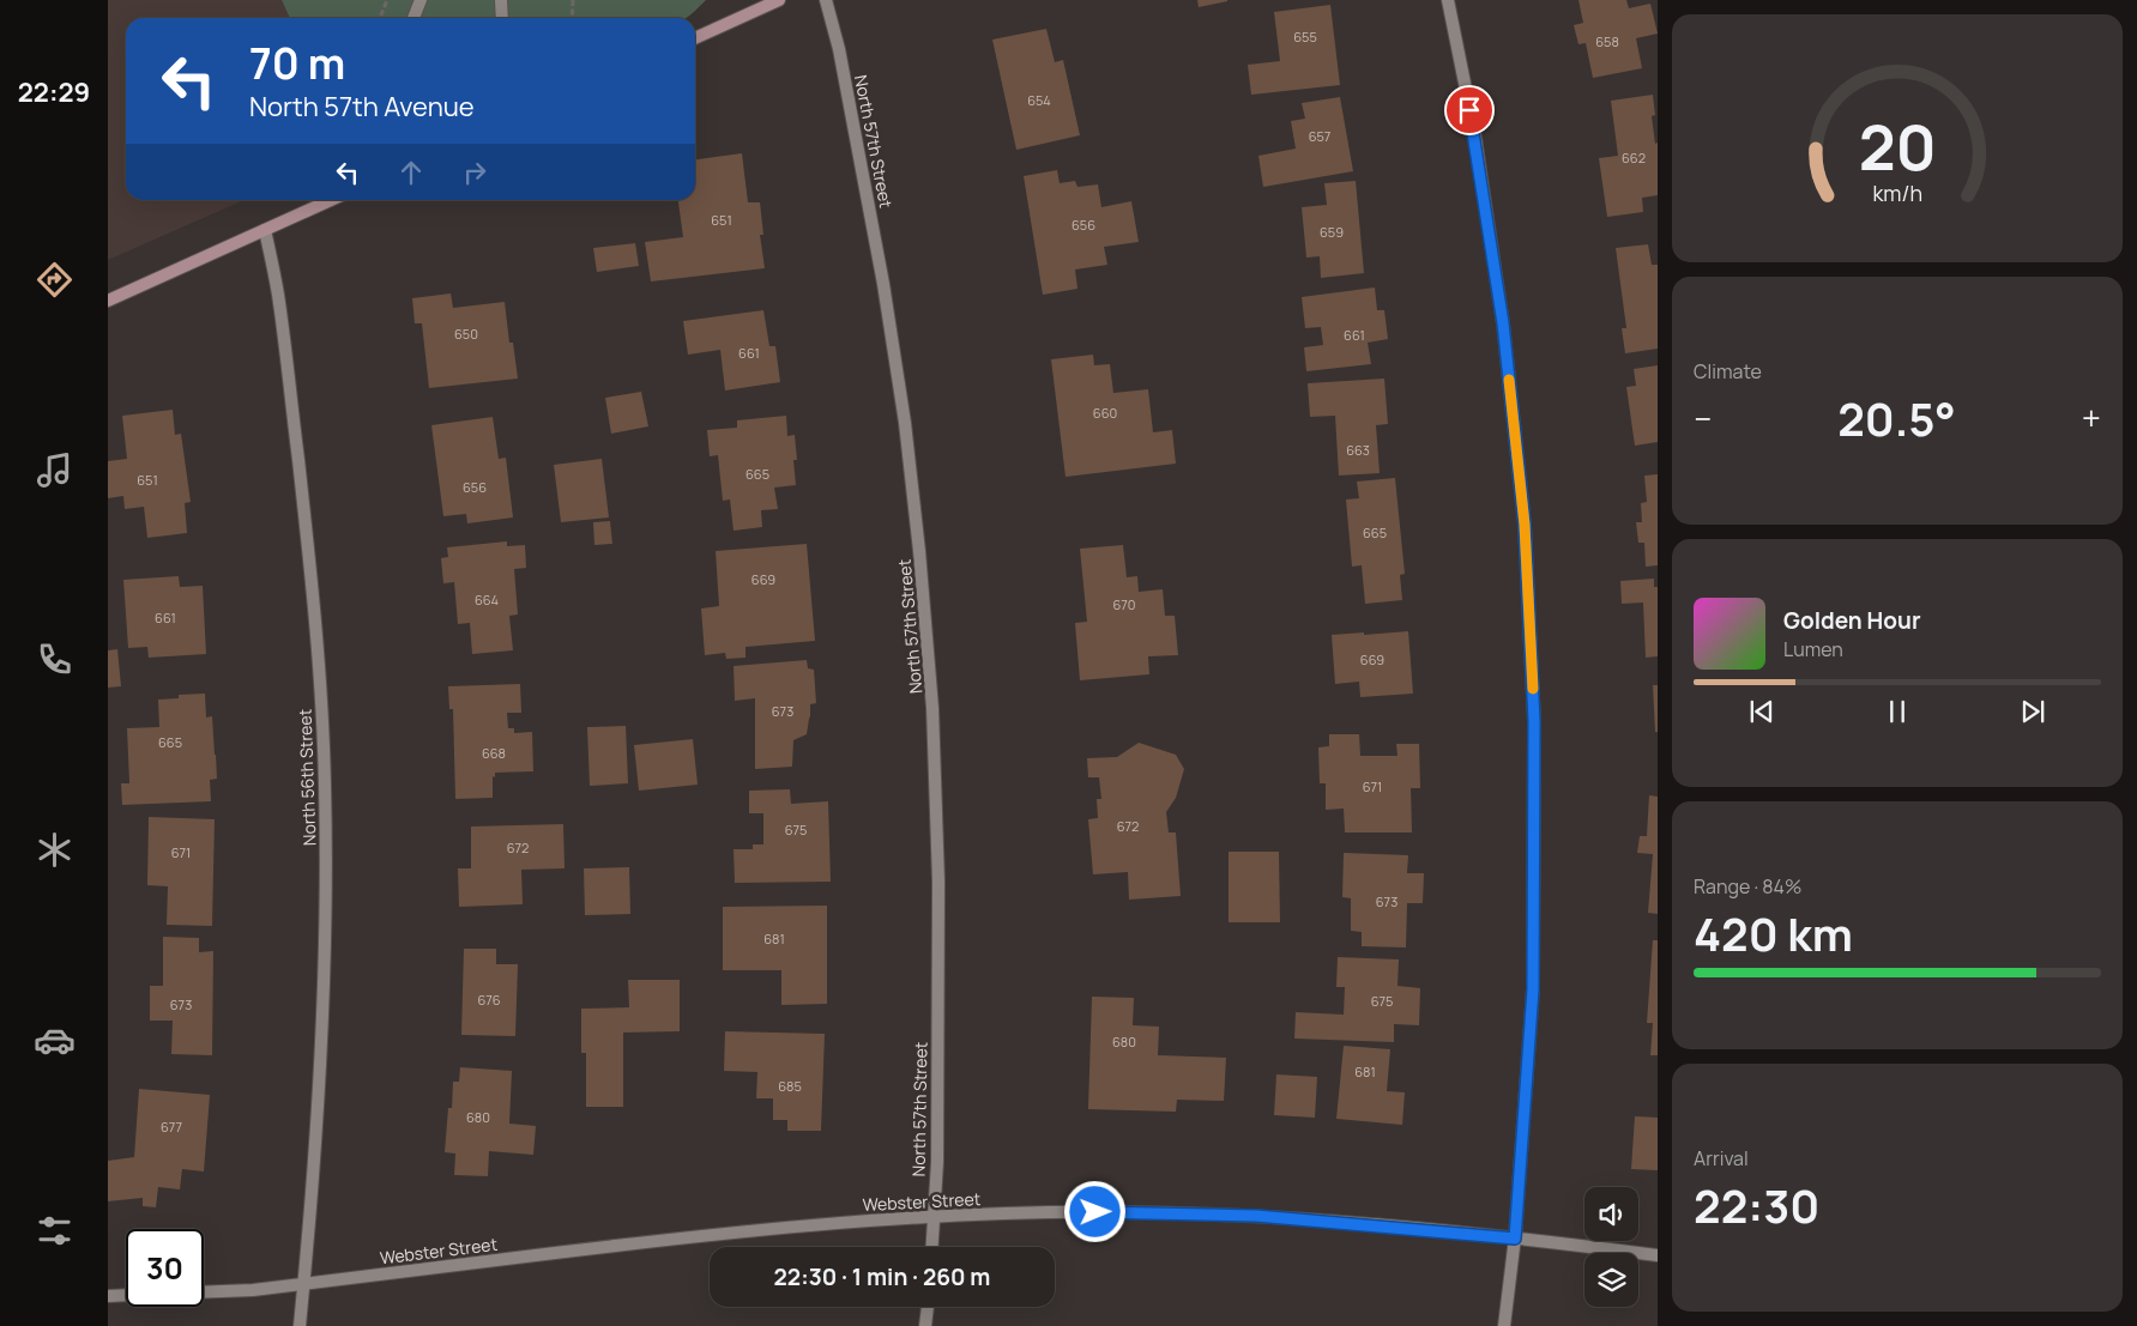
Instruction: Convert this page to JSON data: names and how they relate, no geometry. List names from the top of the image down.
{
  "streets": {
    "street": ["North 57th Street", "North 56th Street", "Webster Street"]
  },
  "crossings": [
    ["North 57th Street", "Webster Street"],
    ["North 56th Street", "Webster Street"]
  ],
  "house_numbers": [
    "655",
    "658",
    "654",
    "657",
    "662",
    "651",
    "656",
    "659",
    "650",
    "661",
    "661",
    "660",
    "663",
    "665",
    "651",
    "656",
    "665",
    "669",
    "664",
    "670",
    "661",
    "669",
    "673",
    "665",
    "668",
    "671",
    "672",
    "675",
    "672",
    "671",
    "673",
    "681",
    "676",
    "675",
    "673",
    "680",
    "681",
    "685",
    "680",
    "677"
  ],
  "page": {
    "tabs": "22:29",
    "turn": ["70 m", "North 57th Avenue"],
    "tile": [
      "Climate",
      ["Range · 84%", "420 km"],
      ["Arrival", "22:30"]
    ],
    "heat": ["−", "20.5°", "+"],
    "song": ["Golden Hour", "Lumen"],
    "limit": "30",
    "trip": "22:30 · 1 min · 260 m",
    "gauge": ["20", "km/h"]
  }
}
